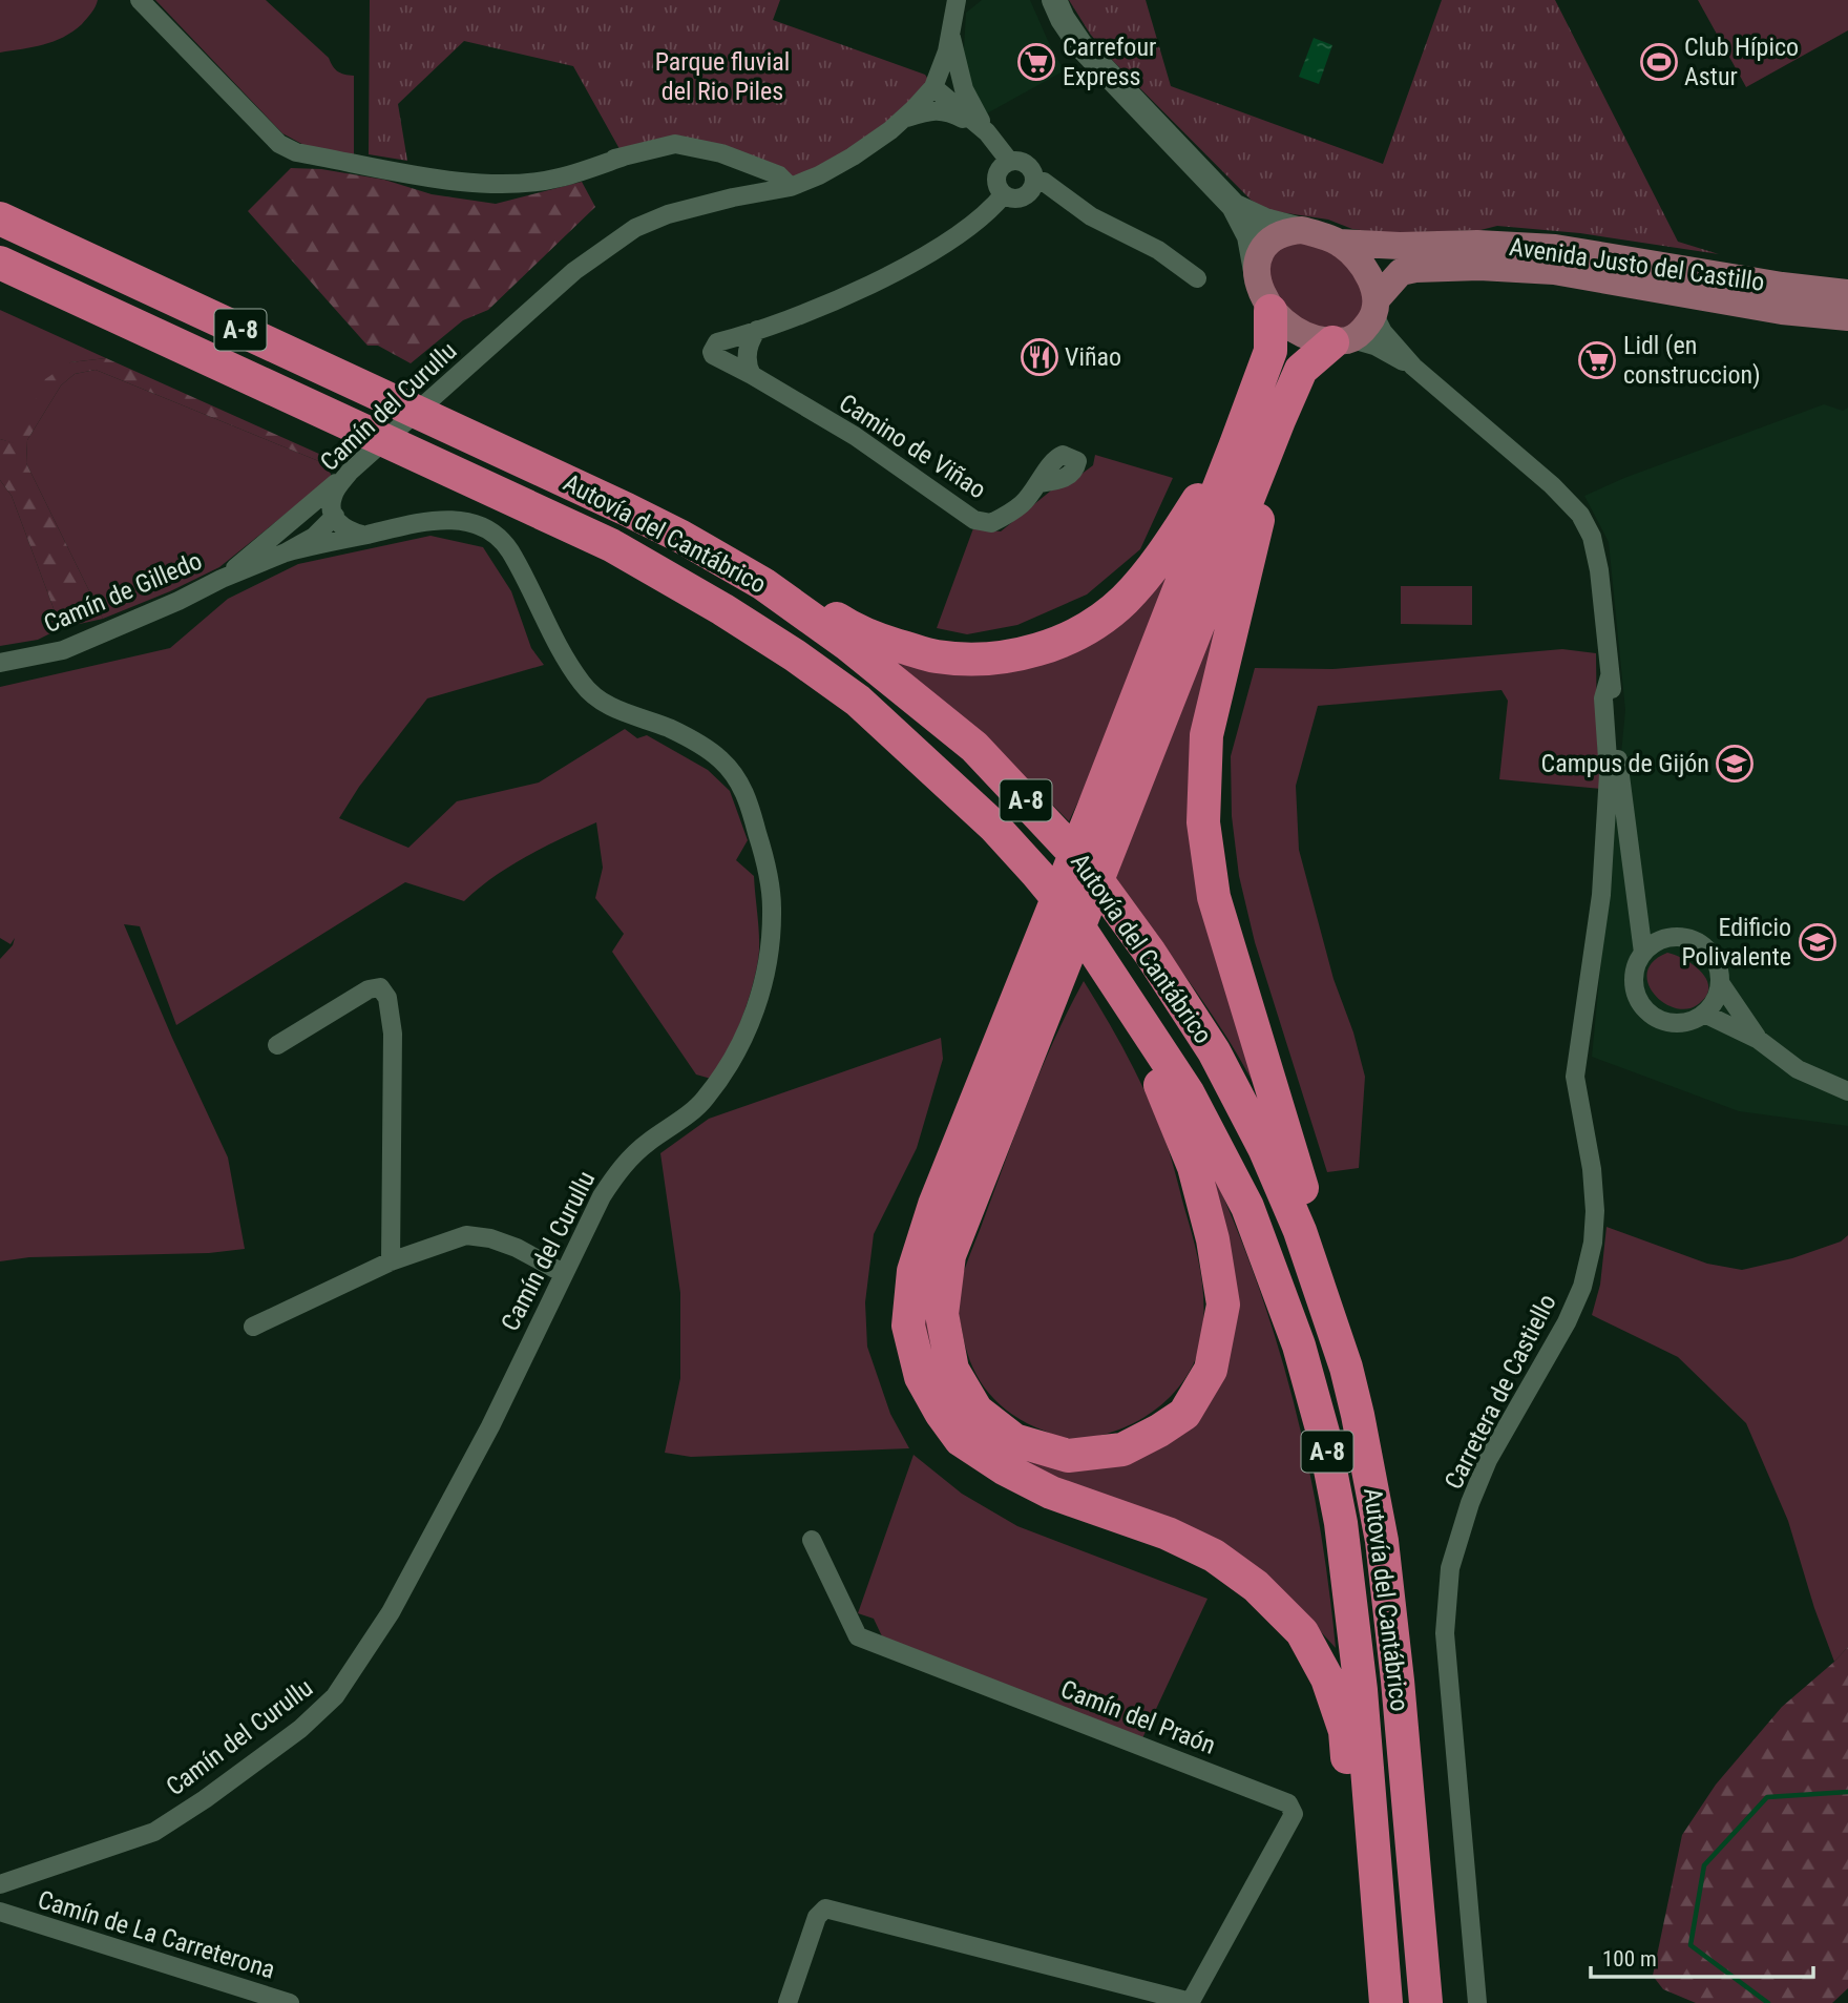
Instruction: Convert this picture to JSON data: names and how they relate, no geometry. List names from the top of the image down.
{
  "streets": {
    "highway": ["A-8", "Autovía del Cantábrico"],
    "main road": ["Avenida Justo del Castillo"],
    "street": [
      "Camín del Curullu",
      "Camino de Viñao",
      "Camín de Gilledo",
      "Carretera de Castiello",
      "Camín del Praón",
      "Camín de La Carreterona"
    ]
  },
  "crossings": [
    ["Avenida Justo del Castillo", "Carretera de Castiello"],
    ["Camín del Curullu", "Camín de Gilledo"]
  ],
  "parks": ["Parque fluvial del Rio Piles"],
  "places": {
    "supermarket": ["Carrefour Express", "Lidl (en construccion)"],
    "sports": ["Club Hípico Astur"],
    "restaurant": ["Viñao"],
    "school or university": ["Campus de Gijón", "Edificio Polivalente"]
  },
  "scale_bar": "100 m"
}
